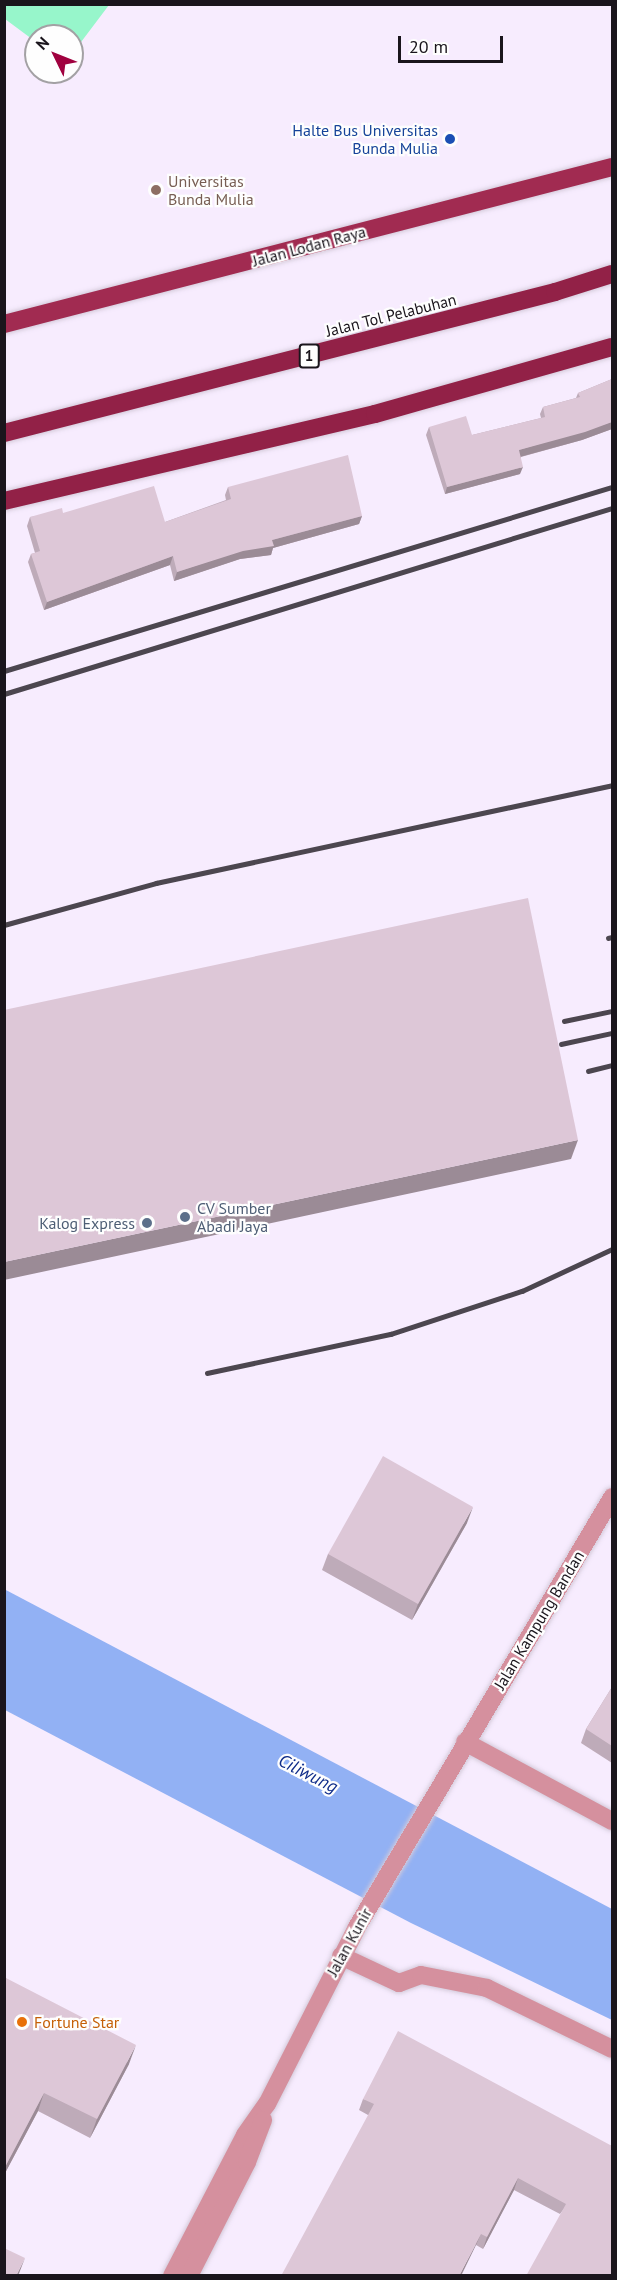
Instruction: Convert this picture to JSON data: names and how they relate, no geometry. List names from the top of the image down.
{
  "streets": {
    "highway": ["Jalan Lodan Raya", "Jalan Tol Pelabuhan", "1"],
    "street": ["Jalan Kampung Bandan", "Jalan Kunir"]
  },
  "crossings": [
    ["Jalan Kampung Bandan", "Jalan Kunir"]
  ],
  "water": ["Ciliwung"],
  "places": [
    "Halte Bus Universitas Bunda Mulia",
    "Universitas Bunda Mulia",
    "CV Sumber Abadi Jaya",
    "Kalog Express",
    "Fortune Star"
  ],
  "scale_bar": "20 m",
  "north": "top left"
}
